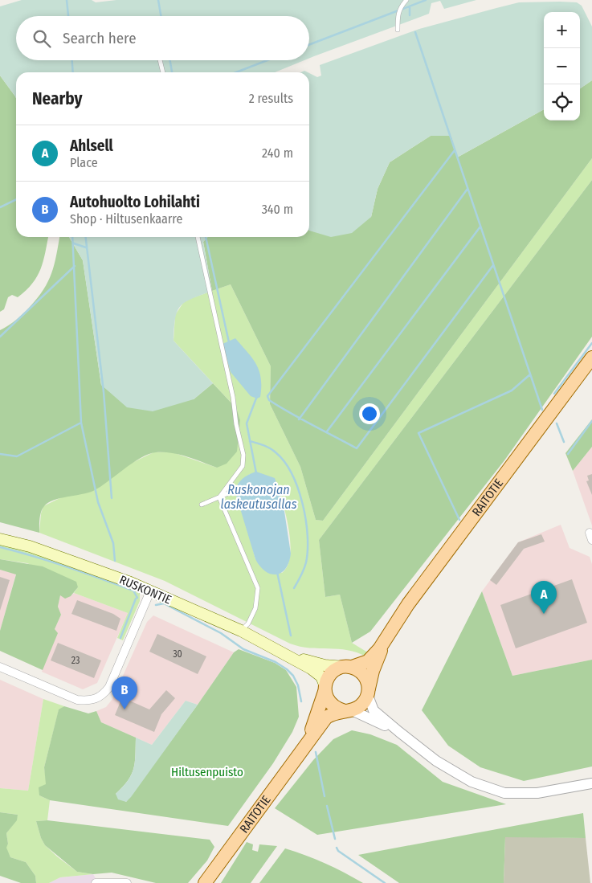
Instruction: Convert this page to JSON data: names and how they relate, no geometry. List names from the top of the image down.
{
  "streets": {
    "main road": ["RAITOTIE", "RUSKONTIE"]
  },
  "crossings": [
    ["RAITOTIE", "RUSKONTIE"]
  ],
  "water": ["Ruskonojan laskeutusallas"],
  "parks": ["Hiltusenpuisto"],
  "house_numbers": ["30", "23"],
  "page": {
    "map_buttons": ["+", "−"],
    "search": "Search here",
    "heading": ["Nearby", "2 results"],
    "list": [
      {
        "mark": "A",
        "name": "Ahlsell",
        "note": "Place",
        "value": "240 m"
      },
      {
        "mark": "B",
        "name": "Autohuolto Lohilahti",
        "note": "Shop · Hiltusenkaarre",
        "value": "340 m"
      }
    ],
    "pins": ["A", "B"]
  }
}
